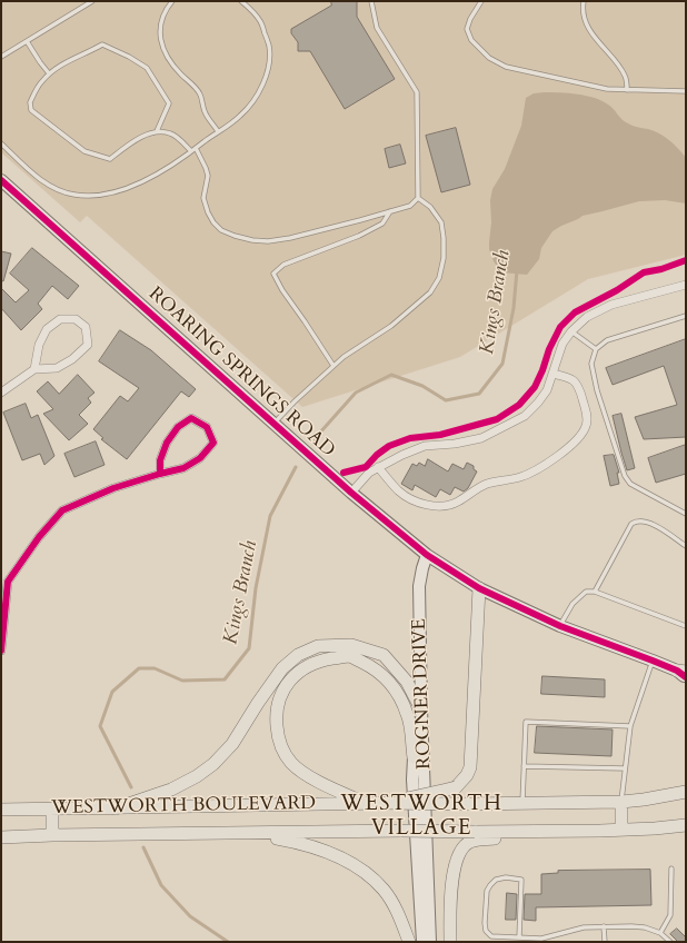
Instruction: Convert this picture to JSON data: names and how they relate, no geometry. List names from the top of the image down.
{
  "streets": {
    "main road": ["WESTWORTH BOULEVARD"],
    "street": ["ROARING SPRINGS ROAD", "ROGNER DRIVE"]
  },
  "crossings": [
    ["ROARING SPRINGS ROAD", "ROGNER DRIVE"]
  ],
  "districts": ["WESTWORTH VILLAGE"],
  "water": ["Kings Branch"]
}
